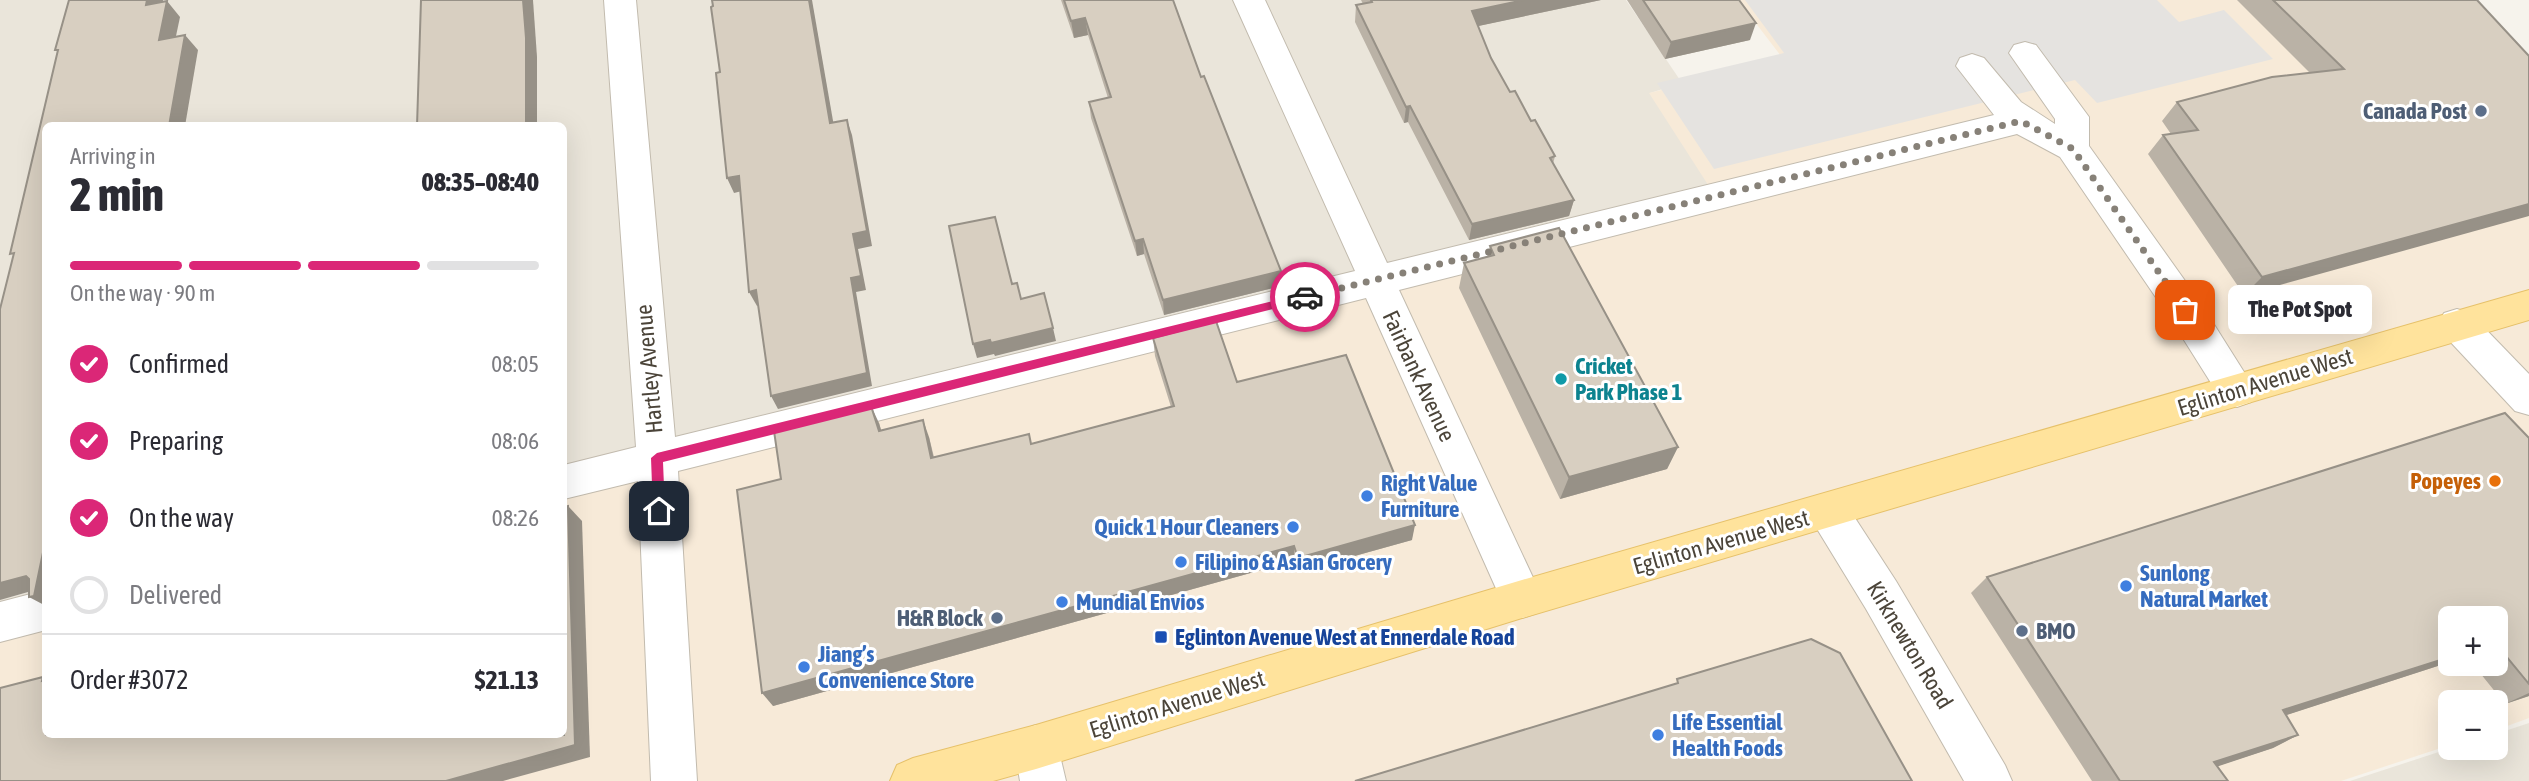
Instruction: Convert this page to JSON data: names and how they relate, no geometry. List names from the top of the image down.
{
  "streets": {
    "main road": ["Eglinton Avenue West"],
    "street": ["Hartley Avenue", "Fairbank Avenue", "Kirknewton Road"]
  },
  "crossings": [
    ["Fairbank Avenue", "Eglinton Avenue West"],
    ["Eglinton Avenue West", "Kirknewton Road"]
  ],
  "places": {
    "other": [
      "Canada Post",
      "The Pot Spot",
      "Cricket Park Phase 1",
      "Popeyes",
      "Right Value Furniture",
      "Quick 1 Hour Cleaners",
      "Filipino & Asian Grocery",
      "Sunlong Natural Market",
      "Mundial Envios",
      "H&R Block",
      "BMO",
      "Jiang’s Convenience Store",
      "Life Essential Health Foods"
    ],
    "transit": ["Eglinton Avenue West at Ennerdale Road"]
  },
  "page": {
    "heading": ["2 min", "Arriving in", "08:35–08:40"],
    "panel": ["Order #3072", "$21.13"],
    "bar": "On the way · 90 m",
    "bubble": "The Pot Spot",
    "list": [
      ["Confirmed", "08:05"],
      ["Preparing", "08:06"],
      ["On the way", "08:26"],
      "Delivered"
    ],
    "map_buttons": ["+", "−"]
  }
}
